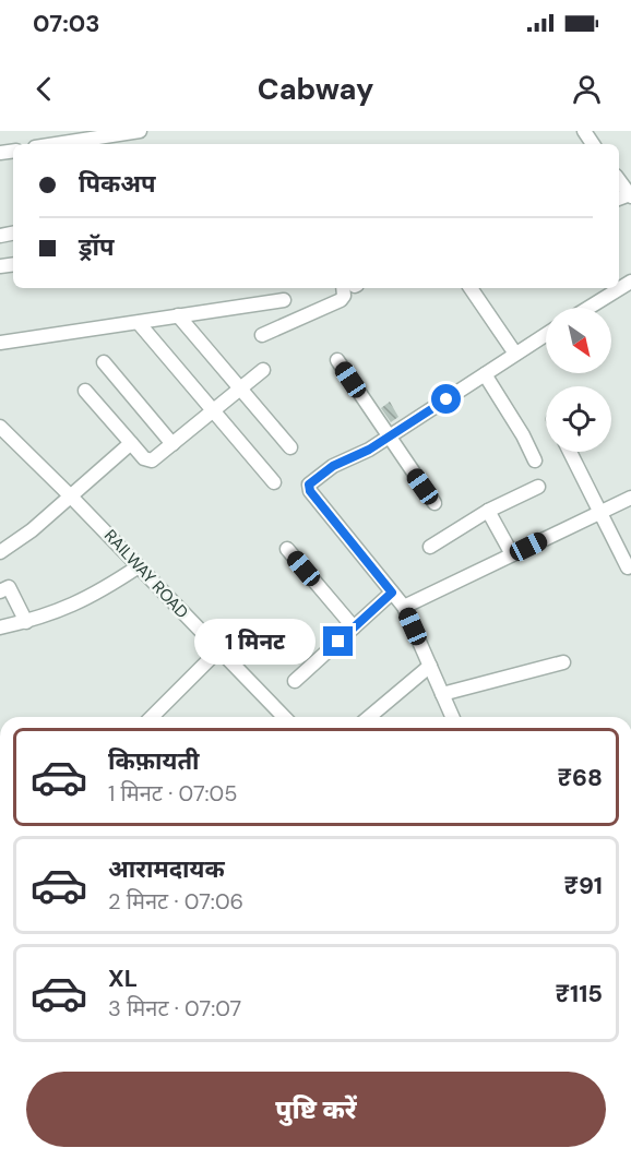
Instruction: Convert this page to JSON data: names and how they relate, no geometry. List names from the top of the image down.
{
  "streets": {
    "street": ["RAILWAY ROAD"]
  },
  "north": "bottom right",
  "page": {
    "status": "07:03",
    "header": "Cabway",
    "banner": ["पिकअप", "ड्रॉप"],
    "bubble": "1 मिनट",
    "list": [
      {
        "name": "किफ़ायती",
        "note": "1 मिनट · 07:05",
        "value": "₹68"
      },
      {
        "name": "आरामदायक",
        "note": "2 मिनट · 07:06",
        "value": "₹91"
      },
      {
        "name": "XL",
        "note": "3 मिनट · 07:07",
        "value": "₹115"
      }
    ],
    "buttons": "पुष्टि करें"
  }
}
